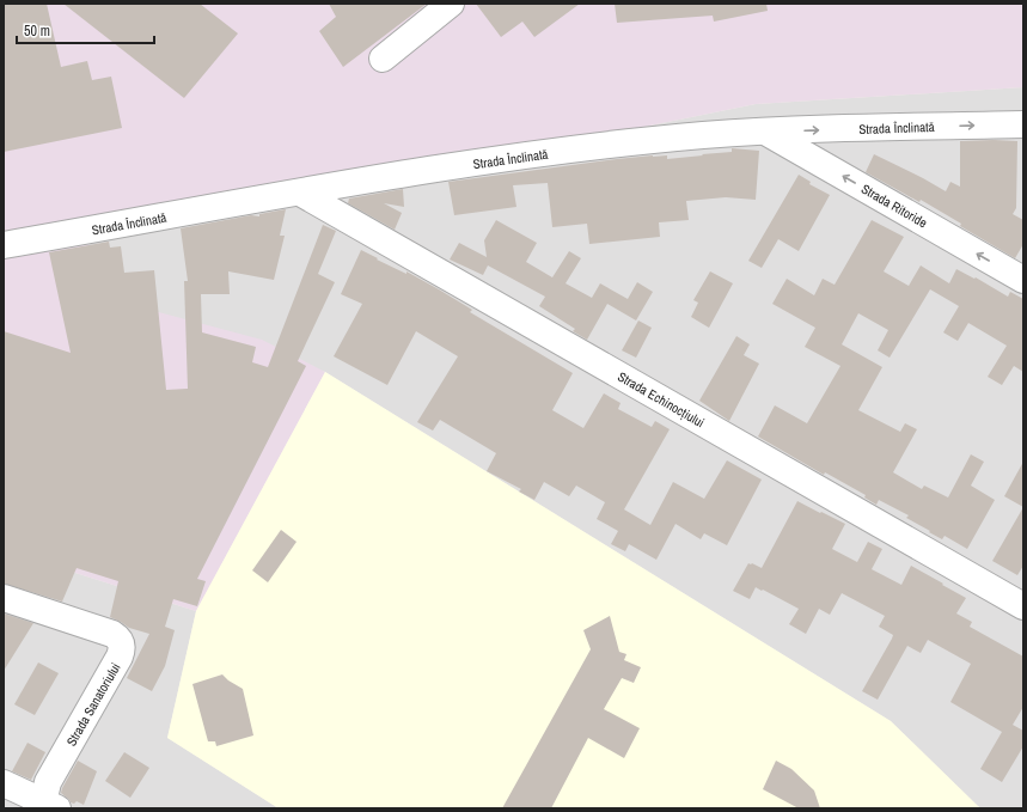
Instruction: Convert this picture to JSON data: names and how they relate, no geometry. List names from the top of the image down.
{
  "streets": {
    "street": [
      "Strada Înclinată",
      "Strada Ritoride",
      "Strada Echinocțiului",
      "Strada Sanatoriului"
    ]
  },
  "crossings": [
    ["Strada Înclinată", "Strada Ritoride"],
    ["Strada Înclinată", "Strada Echinocțiului"]
  ],
  "one_way": ["Strada Ritoride"],
  "scale_bar": "50 m"
}
